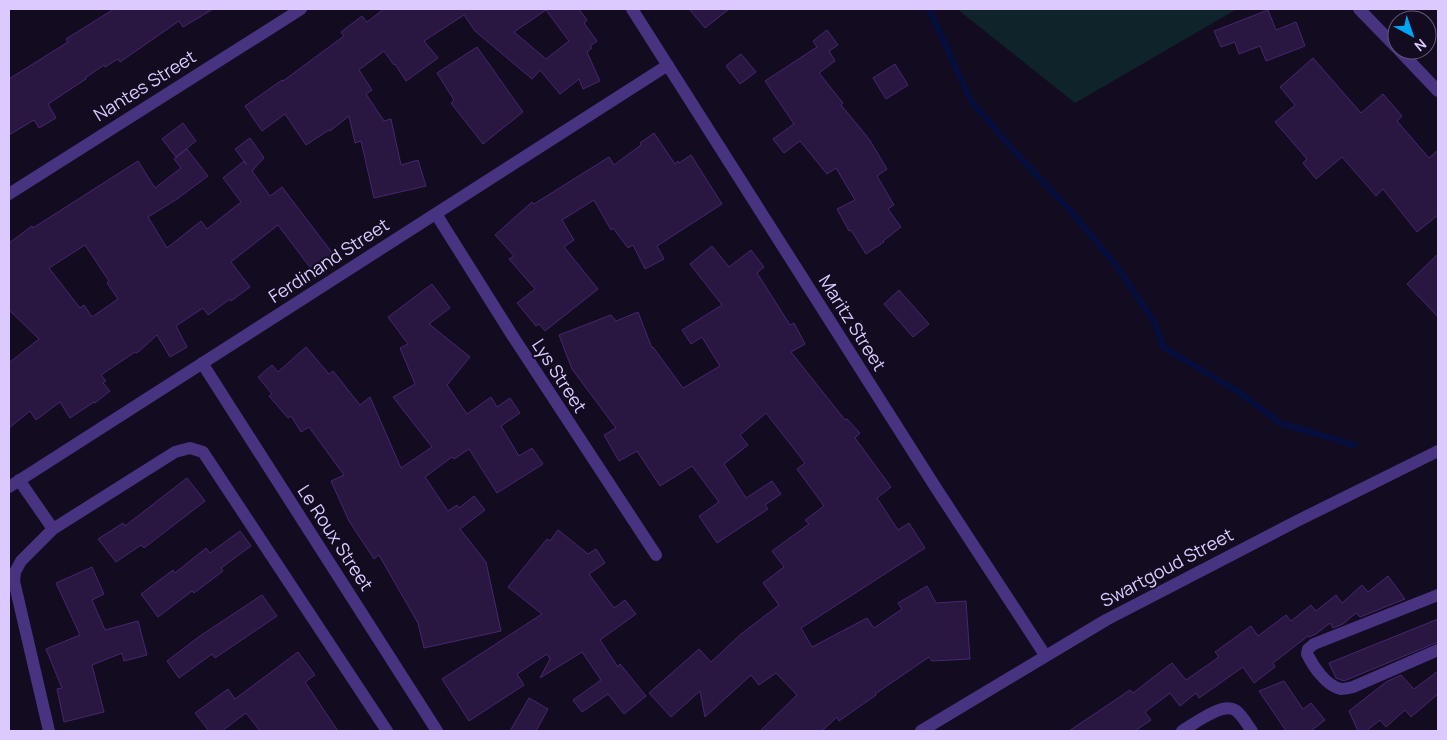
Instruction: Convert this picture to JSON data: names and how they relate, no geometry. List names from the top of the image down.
{
  "streets": {
    "street": [
      "Nantes Street",
      "Ferdinand Street",
      "Maritz Street",
      "Lys Street",
      "Le Roux Street",
      "Swartgoud Street"
    ]
  },
  "crossings": [
    ["Ferdinand Street", "Maritz Street"],
    ["Ferdinand Street", "Lys Street"],
    ["Ferdinand Street", "Le Roux Street"],
    ["Maritz Street", "Swartgoud Street"]
  ],
  "north": "bottom right"
}
